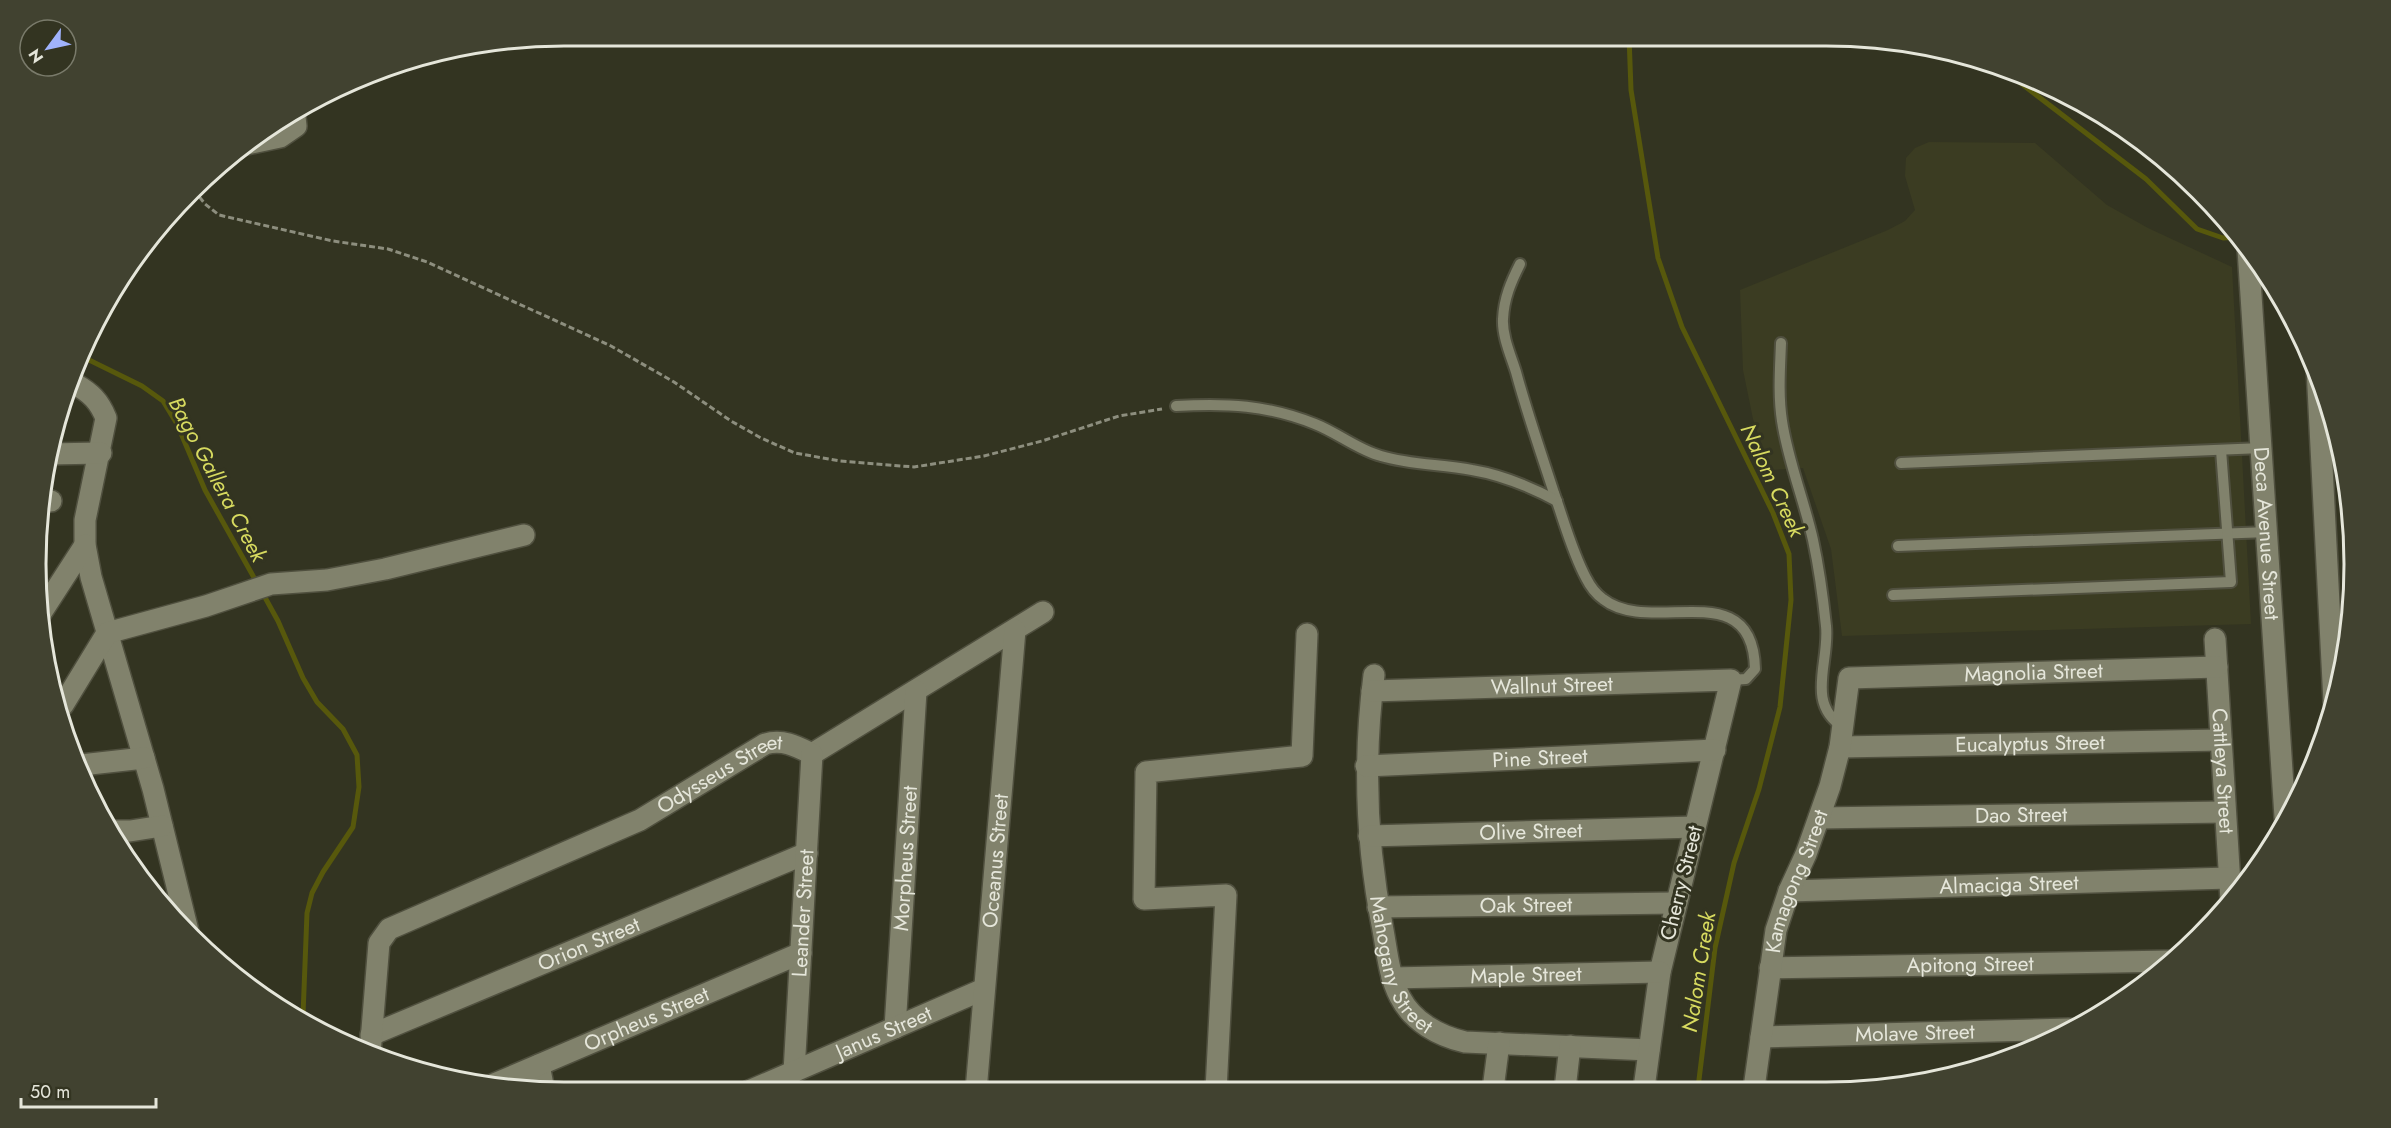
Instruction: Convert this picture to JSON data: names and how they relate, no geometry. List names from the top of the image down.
{
  "streets": {
    "street": [
      "Deca Avenue Street",
      "Magnolia Street",
      "Wallnut Street",
      "Eucalyptus Street",
      "Pine Street",
      "Cattleya Street",
      "Odysseus Street",
      "Dao Street",
      "Olive Street",
      "Morpheus Street",
      "Oceanus Street",
      "Kamagong Street",
      "Cherry Street",
      "Almaciga Street",
      "Oak Street",
      "Leander Street",
      "Orion Street",
      "Mahogany Street",
      "Apitong Street",
      "Maple Street",
      "Orpheus Street",
      "Janus Street",
      "Molave Street"
    ]
  },
  "crossings": [
    ["Magnolia Street", "Cattleya Street"],
    ["Magnolia Street", "Kamagong Street"],
    ["Wallnut Street", "Cherry Street"],
    ["Wallnut Street", "Mahogany Street"],
    ["Eucalyptus Street", "Cattleya Street"],
    ["Eucalyptus Street", "Kamagong Street"],
    ["Pine Street", "Cherry Street"],
    ["Pine Street", "Mahogany Street"],
    ["Cattleya Street", "Dao Street"],
    ["Cattleya Street", "Almaciga Street"],
    ["Odysseus Street", "Morpheus Street"],
    ["Odysseus Street", "Oceanus Street"],
    ["Odysseus Street", "Leander Street"],
    ["Dao Street", "Kamagong Street"],
    ["Olive Street", "Cherry Street"],
    ["Olive Street", "Mahogany Street"],
    ["Morpheus Street", "Janus Street"],
    ["Oceanus Street", "Janus Street"],
    ["Kamagong Street", "Almaciga Street"],
    ["Kamagong Street", "Apitong Street"],
    ["Kamagong Street", "Molave Street"],
    ["Cherry Street", "Oak Street"],
    ["Cherry Street", "Mahogany Street"],
    ["Cherry Street", "Maple Street"],
    ["Oak Street", "Mahogany Street"],
    ["Leander Street", "Orion Street"],
    ["Leander Street", "Orpheus Street"],
    ["Leander Street", "Janus Street"],
    ["Mahogany Street", "Maple Street"]
  ],
  "water": ["Bago Gallera Creek", "Nalom Creek"],
  "scale_bar": "50 m",
  "north": "bottom left"
}
